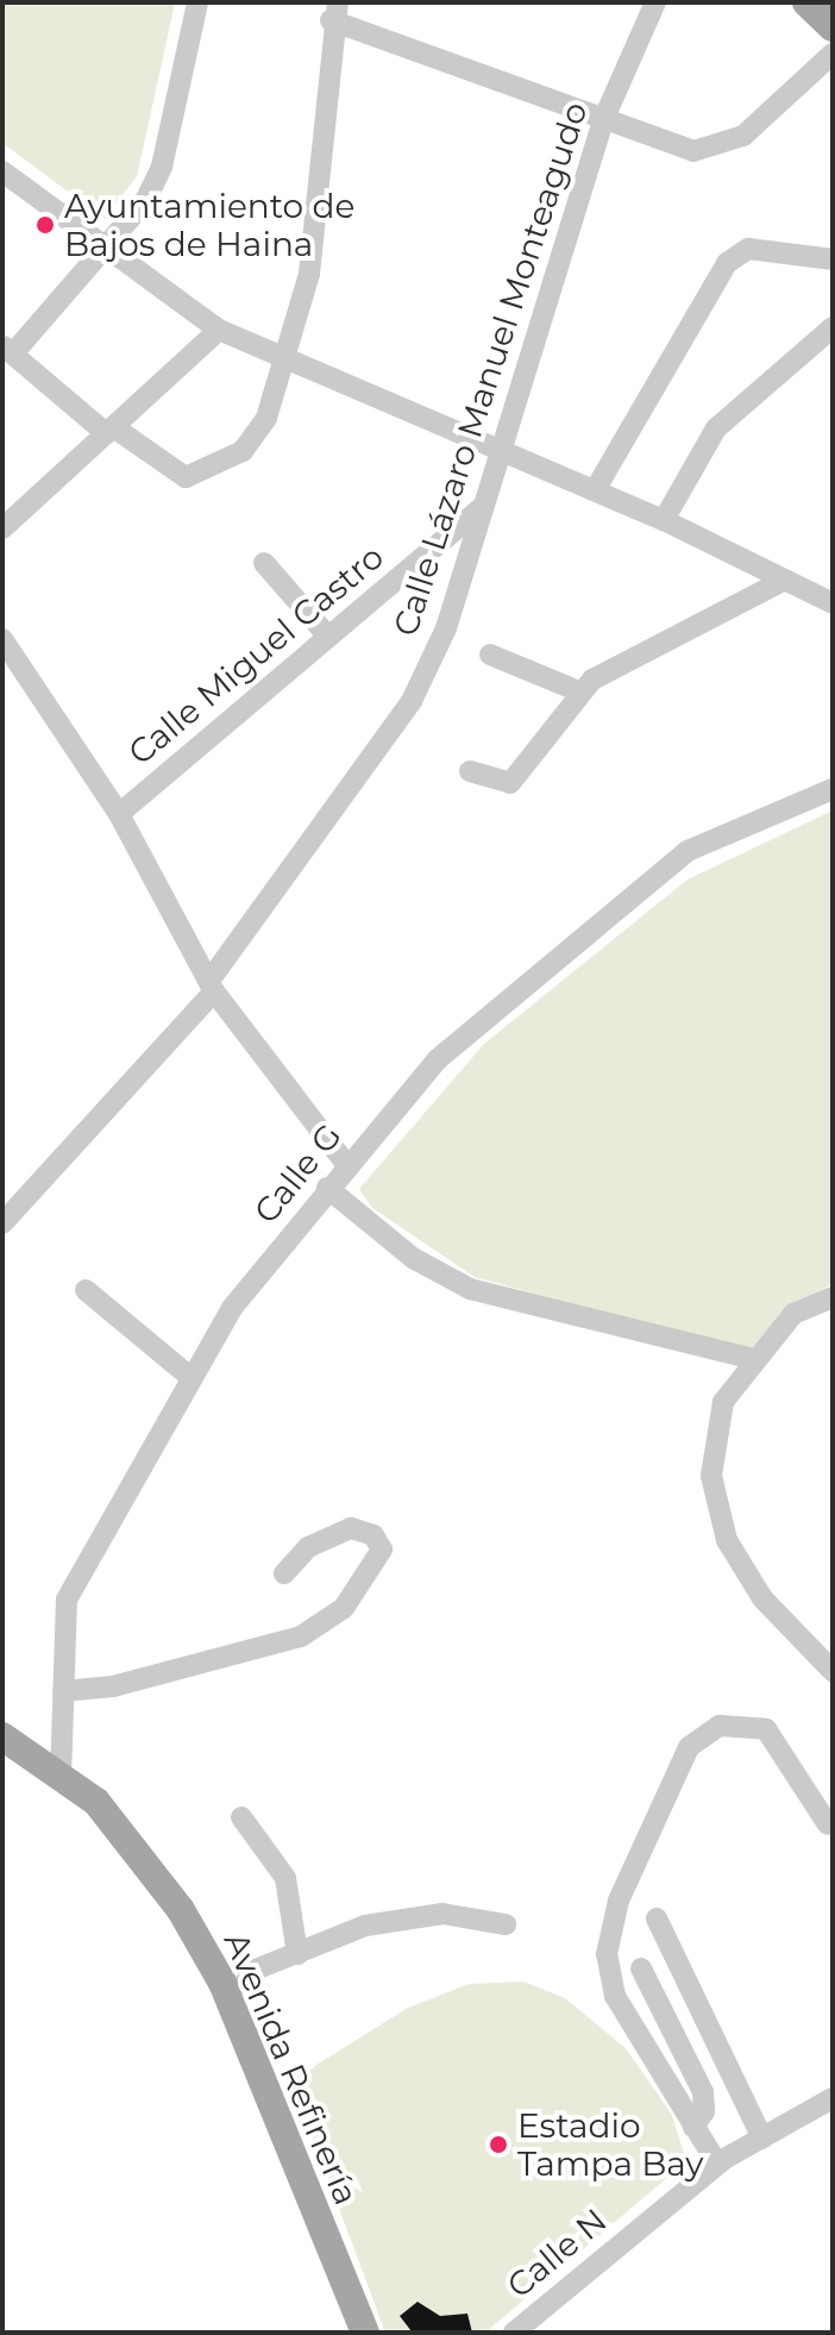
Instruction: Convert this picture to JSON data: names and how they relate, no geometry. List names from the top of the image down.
{
  "streets": {
    "main road": ["Avenida Refinería"],
    "street": [
      "Calle Lázaro Manuel Monteagudo",
      "Calle Miguel Castro",
      "Calle G",
      "Calle N"
    ]
  },
  "crossings": [
    ["Calle Lázaro Manuel Monteagudo", "Calle Miguel Castro"],
    ["Calle G", "Avenida Refinería"]
  ],
  "places": ["Ayuntamiento de Bajos de Haina", "Estadio Tampa Bay"]
}
